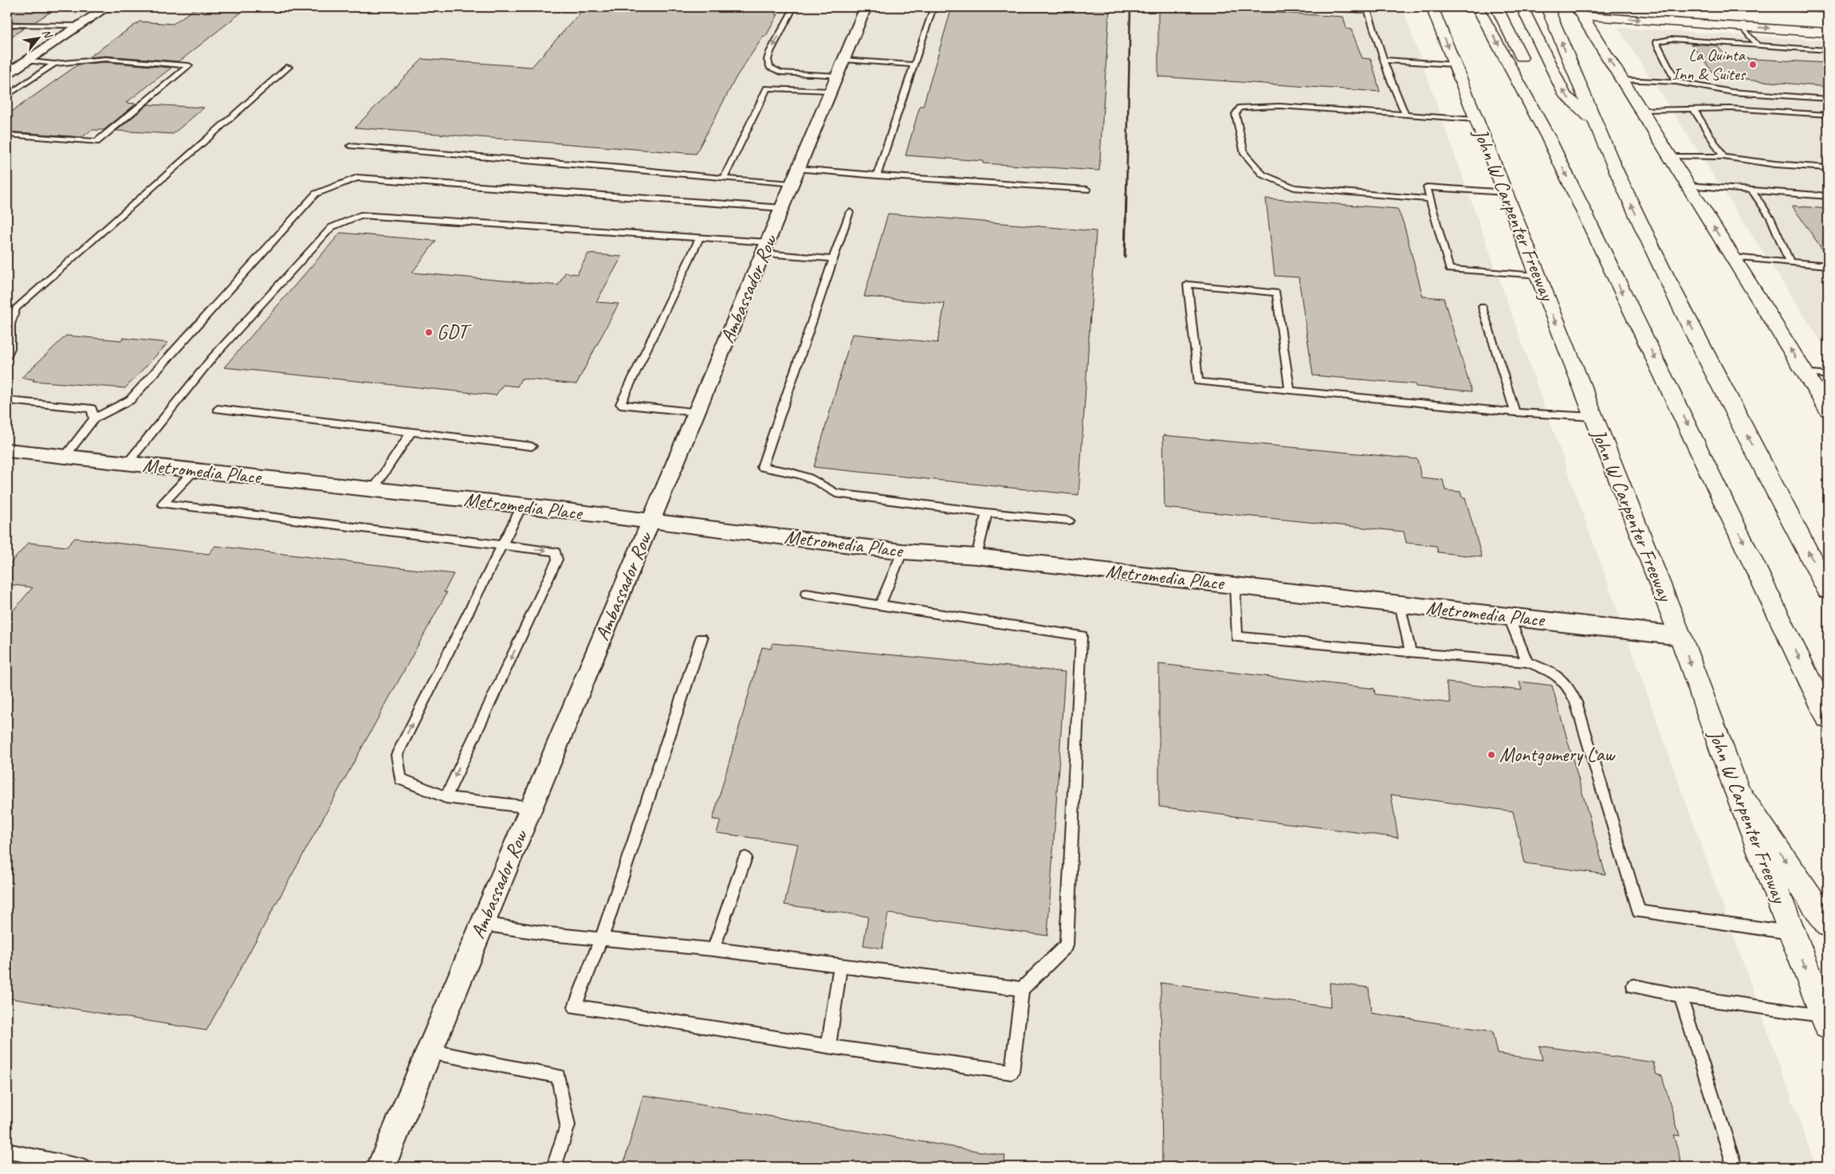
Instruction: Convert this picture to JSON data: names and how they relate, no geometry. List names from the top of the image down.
{
  "streets": {
    "main road": ["John W Carpenter Freeway"],
    "street": ["Ambassador Row", "Metromedia Place"]
  },
  "crossings": [
    ["John W Carpenter Freeway", "Metromedia Place"],
    ["Ambassador Row", "Metromedia Place"]
  ],
  "places": ["La Quinta Inn & Suites", "GDT", "Montgomery Law"],
  "north": "top right"
}
